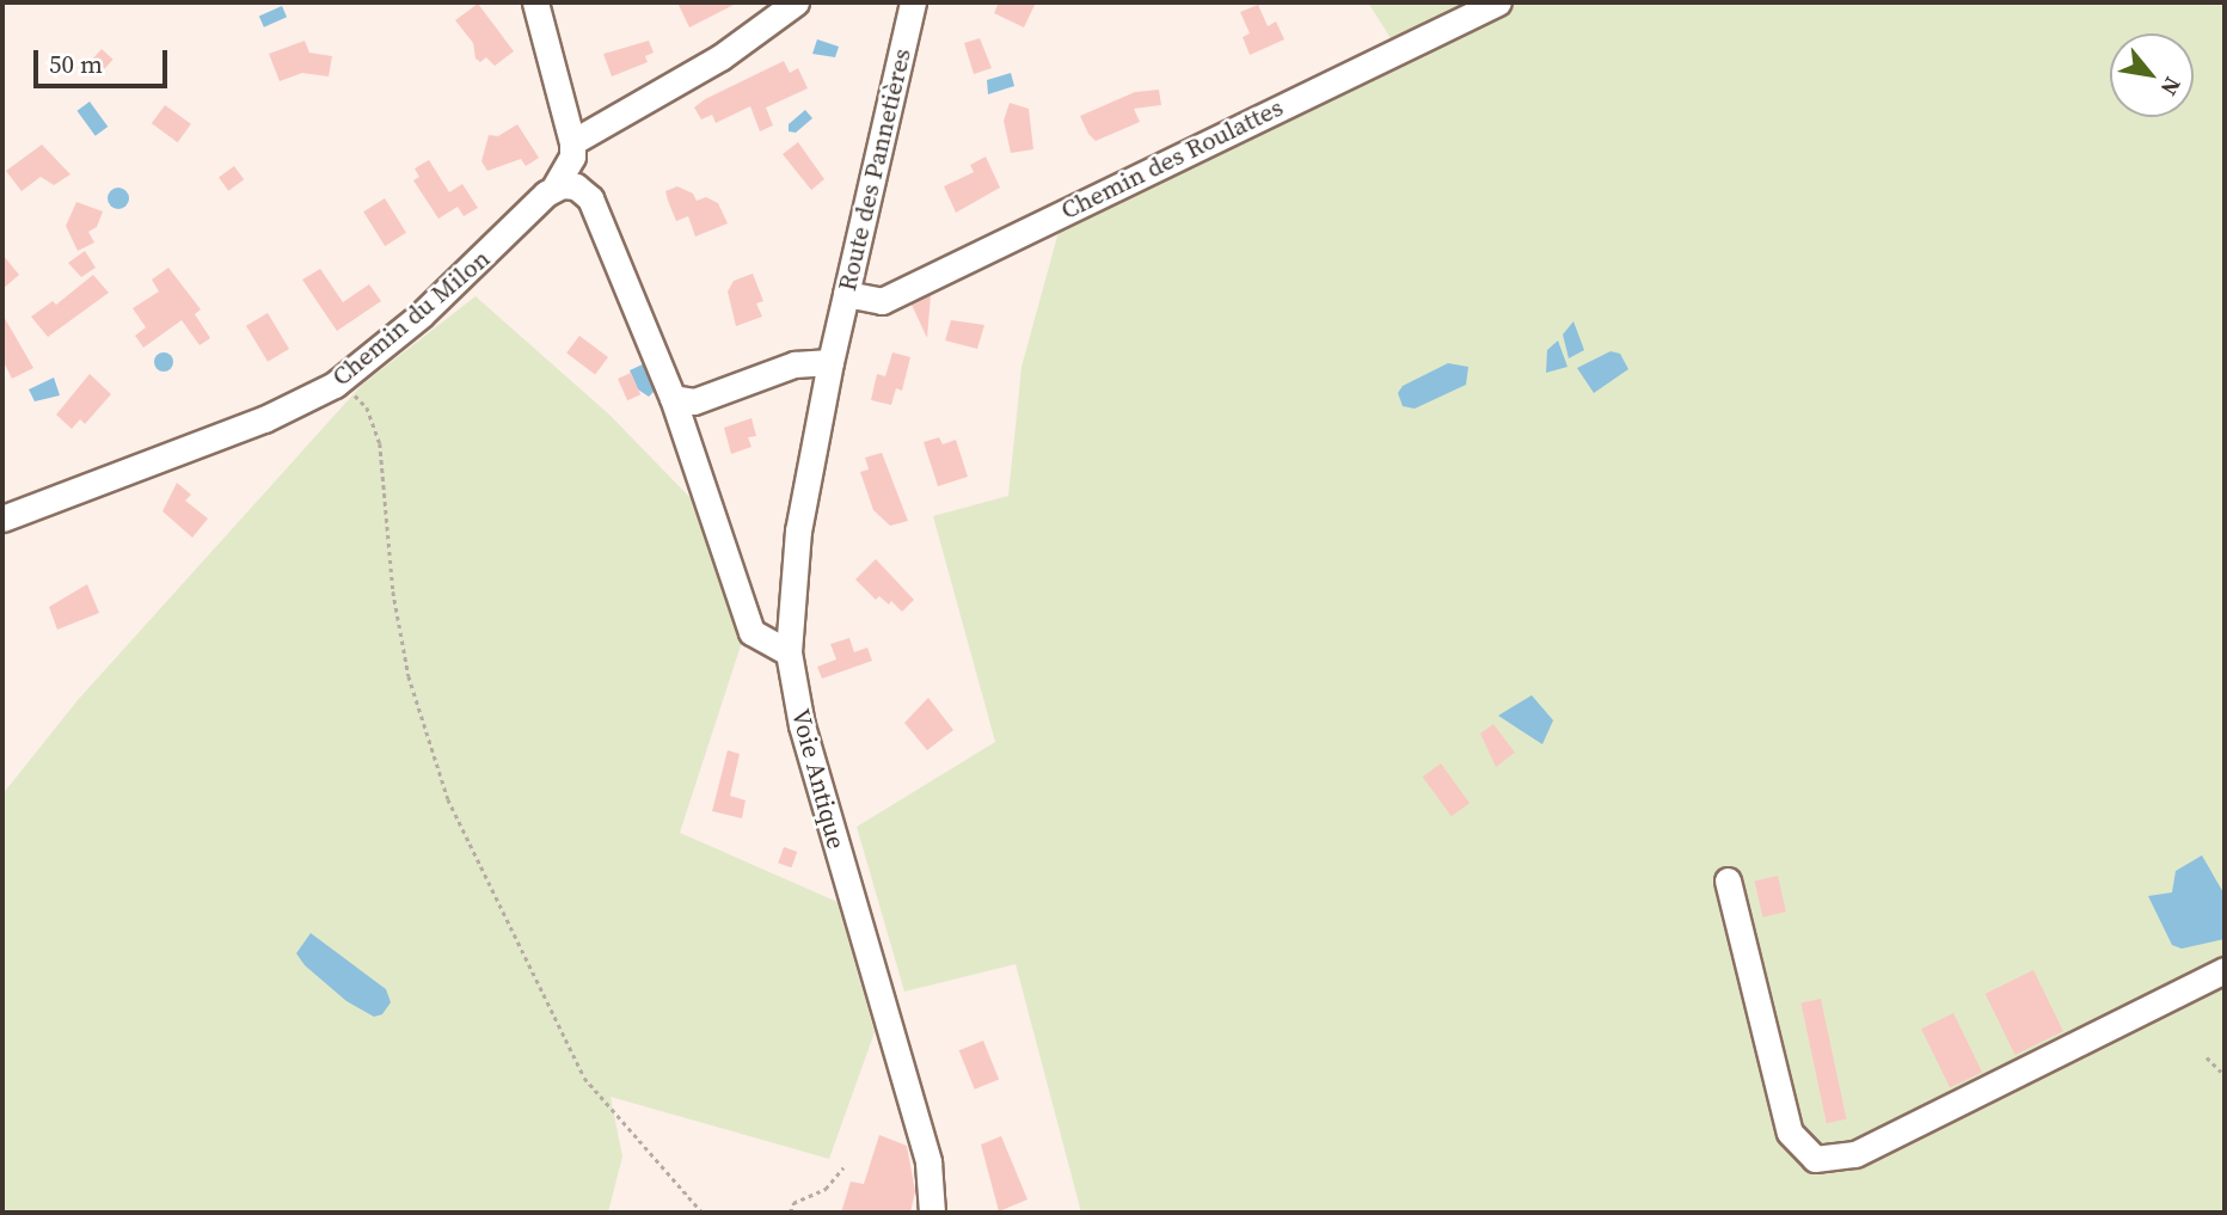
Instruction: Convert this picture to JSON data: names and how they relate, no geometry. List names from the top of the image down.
{
  "streets": {
    "street": [
      "Chemin des Roulattes",
      "Route des Pannetières",
      "Chemin du Milon",
      "Voie Antique"
    ]
  },
  "crossings": [
    ["Chemin des Roulattes", "Route des Pannetières"],
    ["Route des Pannetières", "Voie Antique"]
  ],
  "scale_bar": "50 m",
  "north": "bottom right"
}
